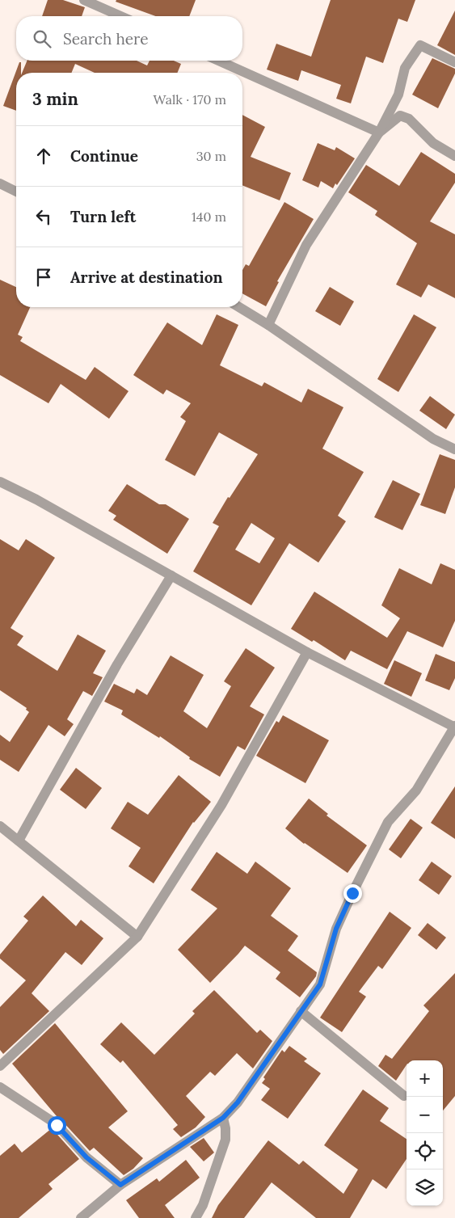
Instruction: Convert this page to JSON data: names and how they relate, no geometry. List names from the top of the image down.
{
  "page": {
    "search": "Search here",
    "heading": ["3 min", "Walk · 170 m"],
    "list": [
      ["Continue", "30 m"],
      ["Turn left", "140 m"],
      "Arrive at destination"
    ],
    "map_buttons": ["+", "−"]
  }
}
